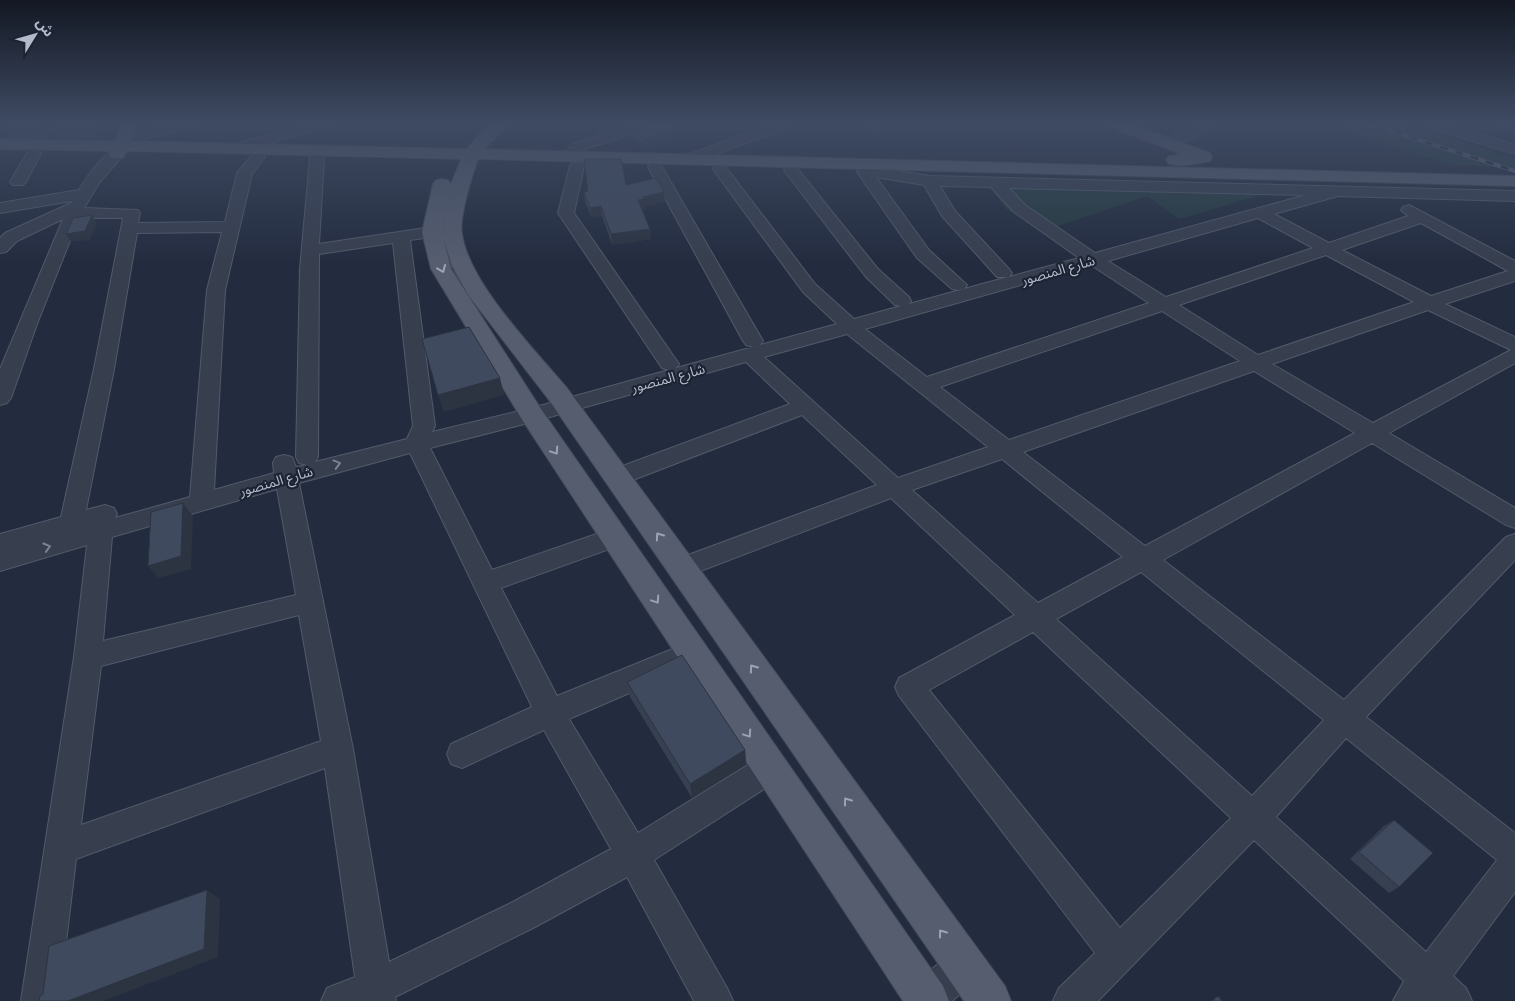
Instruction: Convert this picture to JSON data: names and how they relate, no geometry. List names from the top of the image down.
{
  "streets": {
    "street": ["شارع المنصور"]
  },
  "north": "top right"
}
